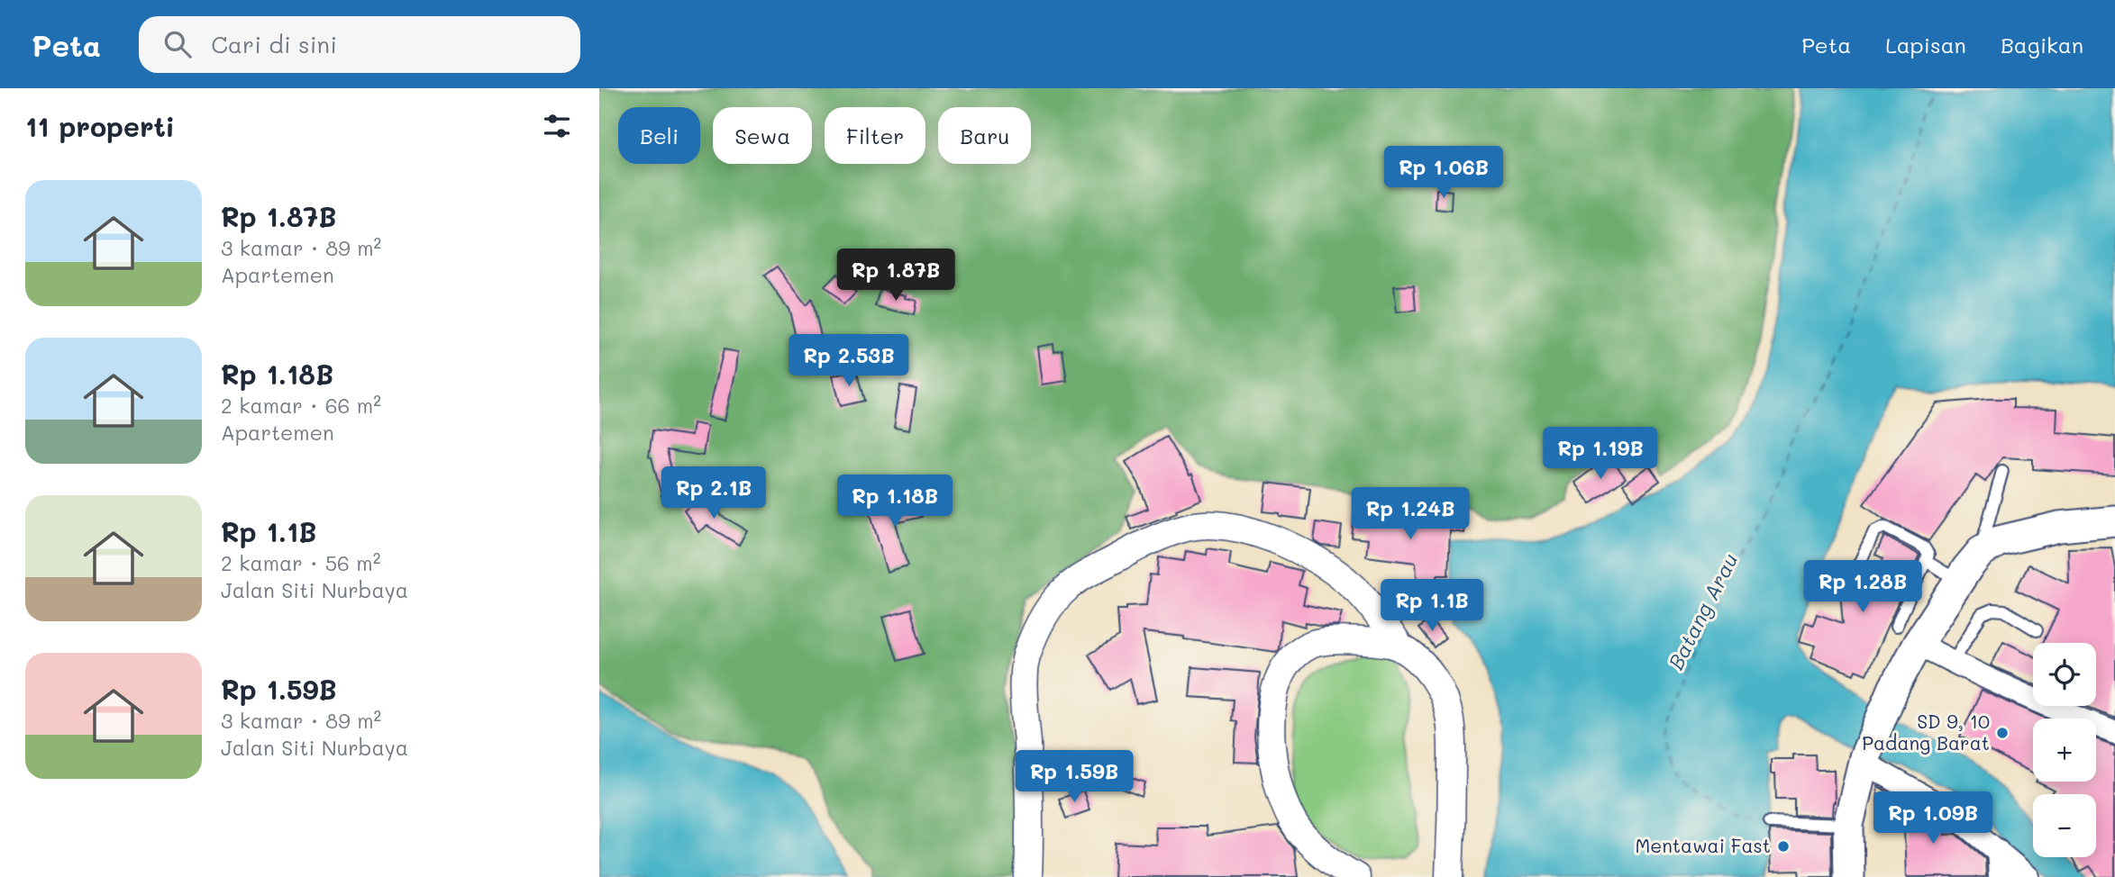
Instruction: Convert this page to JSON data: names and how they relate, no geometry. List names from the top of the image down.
{
  "water": ["Batang Arau"],
  "places": ["SD 9, 10 Padang Barat", "Mentawai Fast"],
  "page": {
    "header": "Peta",
    "search": "Cari di sini",
    "nav": ["Peta", "Lapisan", "Bagikan"],
    "heading": "11 properti",
    "chip": [
      "Beli",
      "Sewa",
      "Filter",
      "Baru"
    ],
    "price": [
      "Rp 1.06B",
      "Rp 1.87B",
      "Rp 2.53B",
      "Rp 1.19B",
      "Rp 2.1B",
      "Rp 1.18B",
      "Rp 1.24B",
      "Rp 1.28B",
      "Rp 1.1B",
      "Rp 1.59B",
      "Rp 1.09B"
    ],
    "list": [
      {
        "name": "Rp 1.87B",
        "note": "3 kamar · 89 m² · Apartemen"
      },
      {
        "name": "Rp 1.18B",
        "note": "2 kamar · 66 m² · Apartemen"
      },
      {
        "name": "Rp 1.1B",
        "note": "2 kamar · 56 m² · Jalan Siti Nurbaya"
      },
      {
        "name": "Rp 1.59B",
        "note": "3 kamar · 89 m² · Jalan Siti Nurbaya"
      }
    ],
    "map_buttons": ["+", "−"]
  }
}
